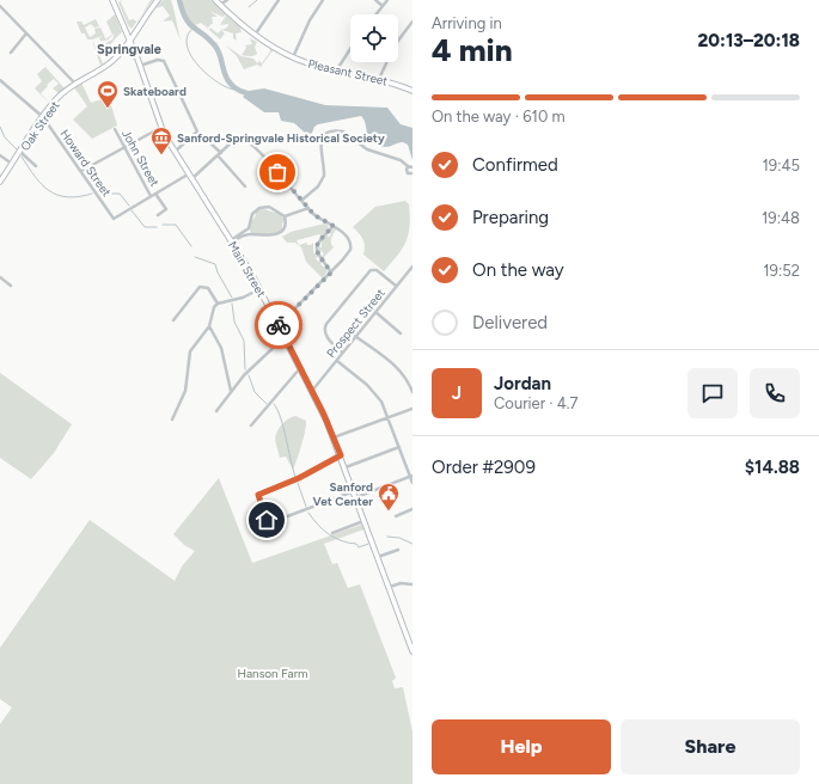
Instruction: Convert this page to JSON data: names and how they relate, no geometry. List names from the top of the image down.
{
  "streets": {
    "main road": ["Pleasant Street", "Oak Street", "Main Street"],
    "street": ["John Street", "Howard Street", "Prospect Street"]
  },
  "crossings": [
    ["Oak Street", "Howard Street"],
    ["Oak Street", "Main Street"],
    ["John Street", "Howard Street"],
    ["Main Street", "Prospect Street"]
  ],
  "districts": ["Springvale"],
  "parks": ["Hanson Farm"],
  "places": {
    "sports": ["Skateboard"],
    "museum": ["Sanford-Springvale Historical Society"],
    "public building": ["Sanford Vet Center"]
  },
  "page": {
    "heading": ["4 min", "Arriving in", "20:13–20:18"],
    "panel": [
      "Jordan",
      "Courier · 4.7",
      "Order #2909",
      "$14.88"
    ],
    "bar": "On the way · 610 m",
    "list": [
      ["Confirmed", "19:45"],
      ["Preparing", "19:48"],
      ["On the way", "19:52"],
      "Delivered"
    ],
    "round": "J",
    "buttons": ["Help", "Share"]
  }
}
